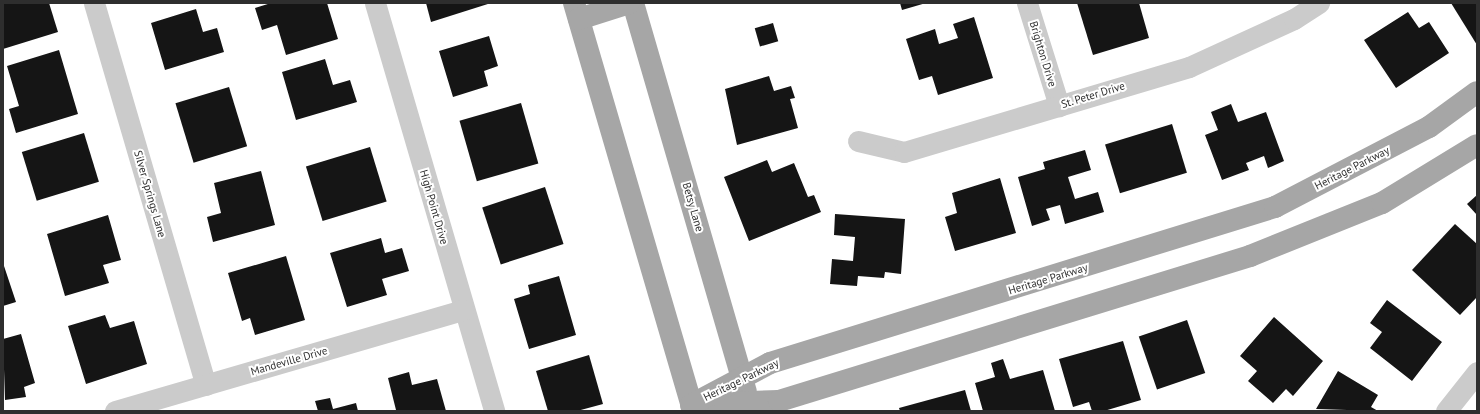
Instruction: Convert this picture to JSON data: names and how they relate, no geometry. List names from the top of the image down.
{
  "streets": {
    "main road": ["Heritage Parkway", "Betsy Lane"],
    "street": [
      "Brighton Drive",
      "St. Peter Drive",
      "Silver Springs Lane",
      "High Point Drive",
      "Mandeville Drive"
    ]
  },
  "crossings": [
    ["Brighton Drive", "St. Peter Drive"],
    ["Heritage Parkway", "Betsy Lane"],
    ["Silver Springs Lane", "Mandeville Drive"],
    ["High Point Drive", "Mandeville Drive"]
  ]
}
